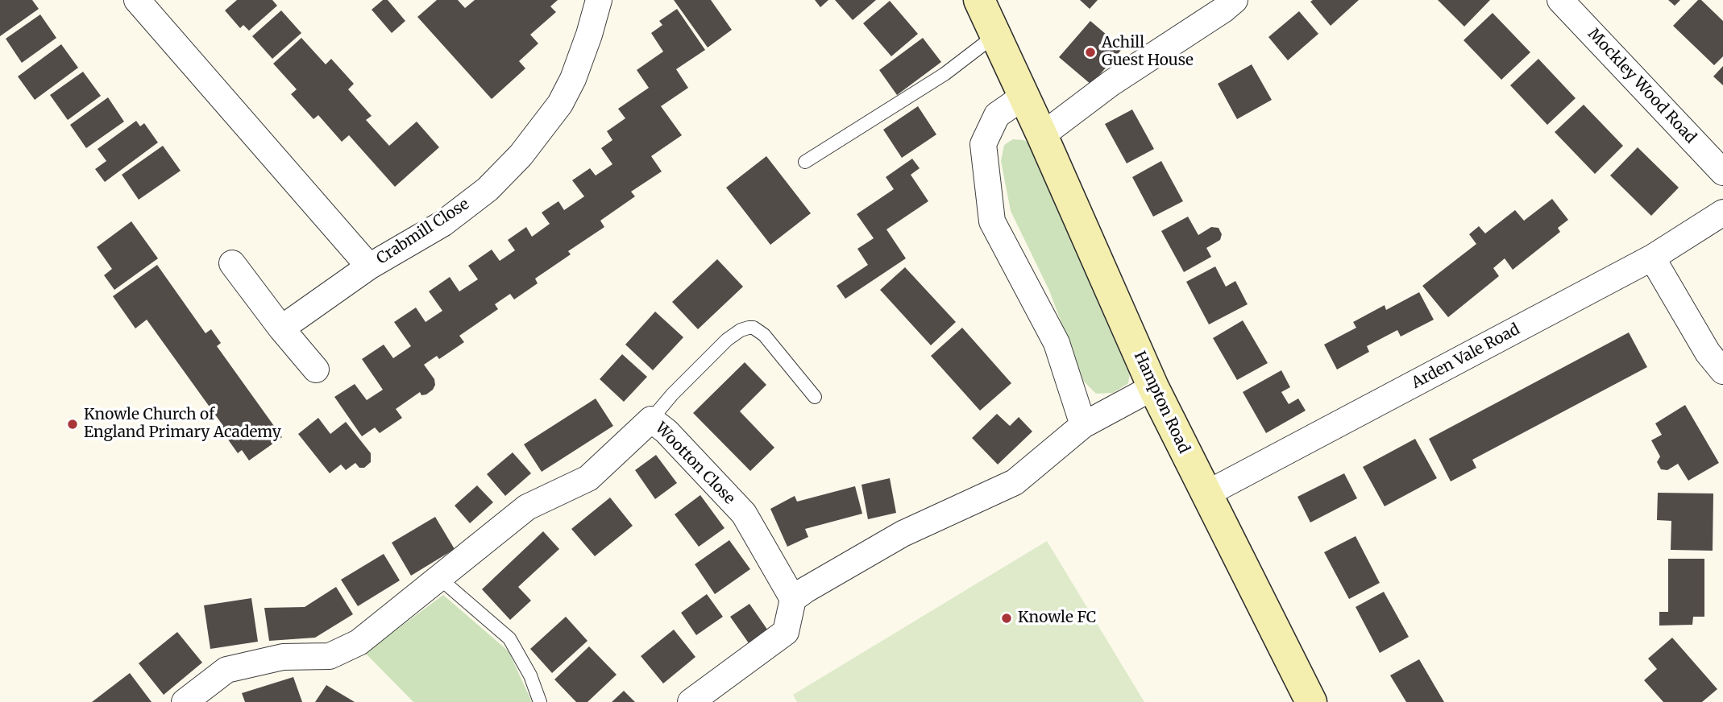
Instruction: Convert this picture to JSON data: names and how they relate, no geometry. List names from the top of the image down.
{
  "streets": {
    "street": [
      "Mockley Wood Road",
      "Crabmill Close",
      "Arden Vale Road",
      "Hampton Road",
      "Wootton Close"
    ]
  },
  "crossings": [
    ["Arden Vale Road", "Hampton Road"]
  ],
  "places": ["Achill Guest House", "Knowle Church of England Primary Academy", "Knowle FC"]
}
